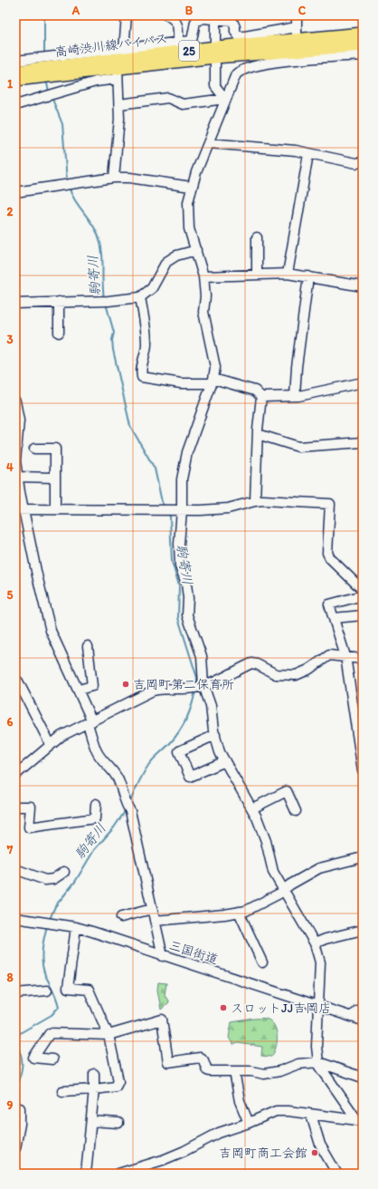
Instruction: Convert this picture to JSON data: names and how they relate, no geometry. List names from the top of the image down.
{
  "streets": {
    "main road": ["高崎渋川線バイパス", "25"],
    "street": ["三国街道"]
  },
  "water": ["駒寄川"],
  "places": ["吉岡町第二保育所", "スロットJJ吉岡店", "吉岡町商工会館"],
  "grid": {
    "columns": ["A", "B", "C"],
    "rows": [
      "1",
      "2",
      "3",
      "4",
      "5",
      "6",
      "7",
      "8",
      "9"
    ]
  }
}
